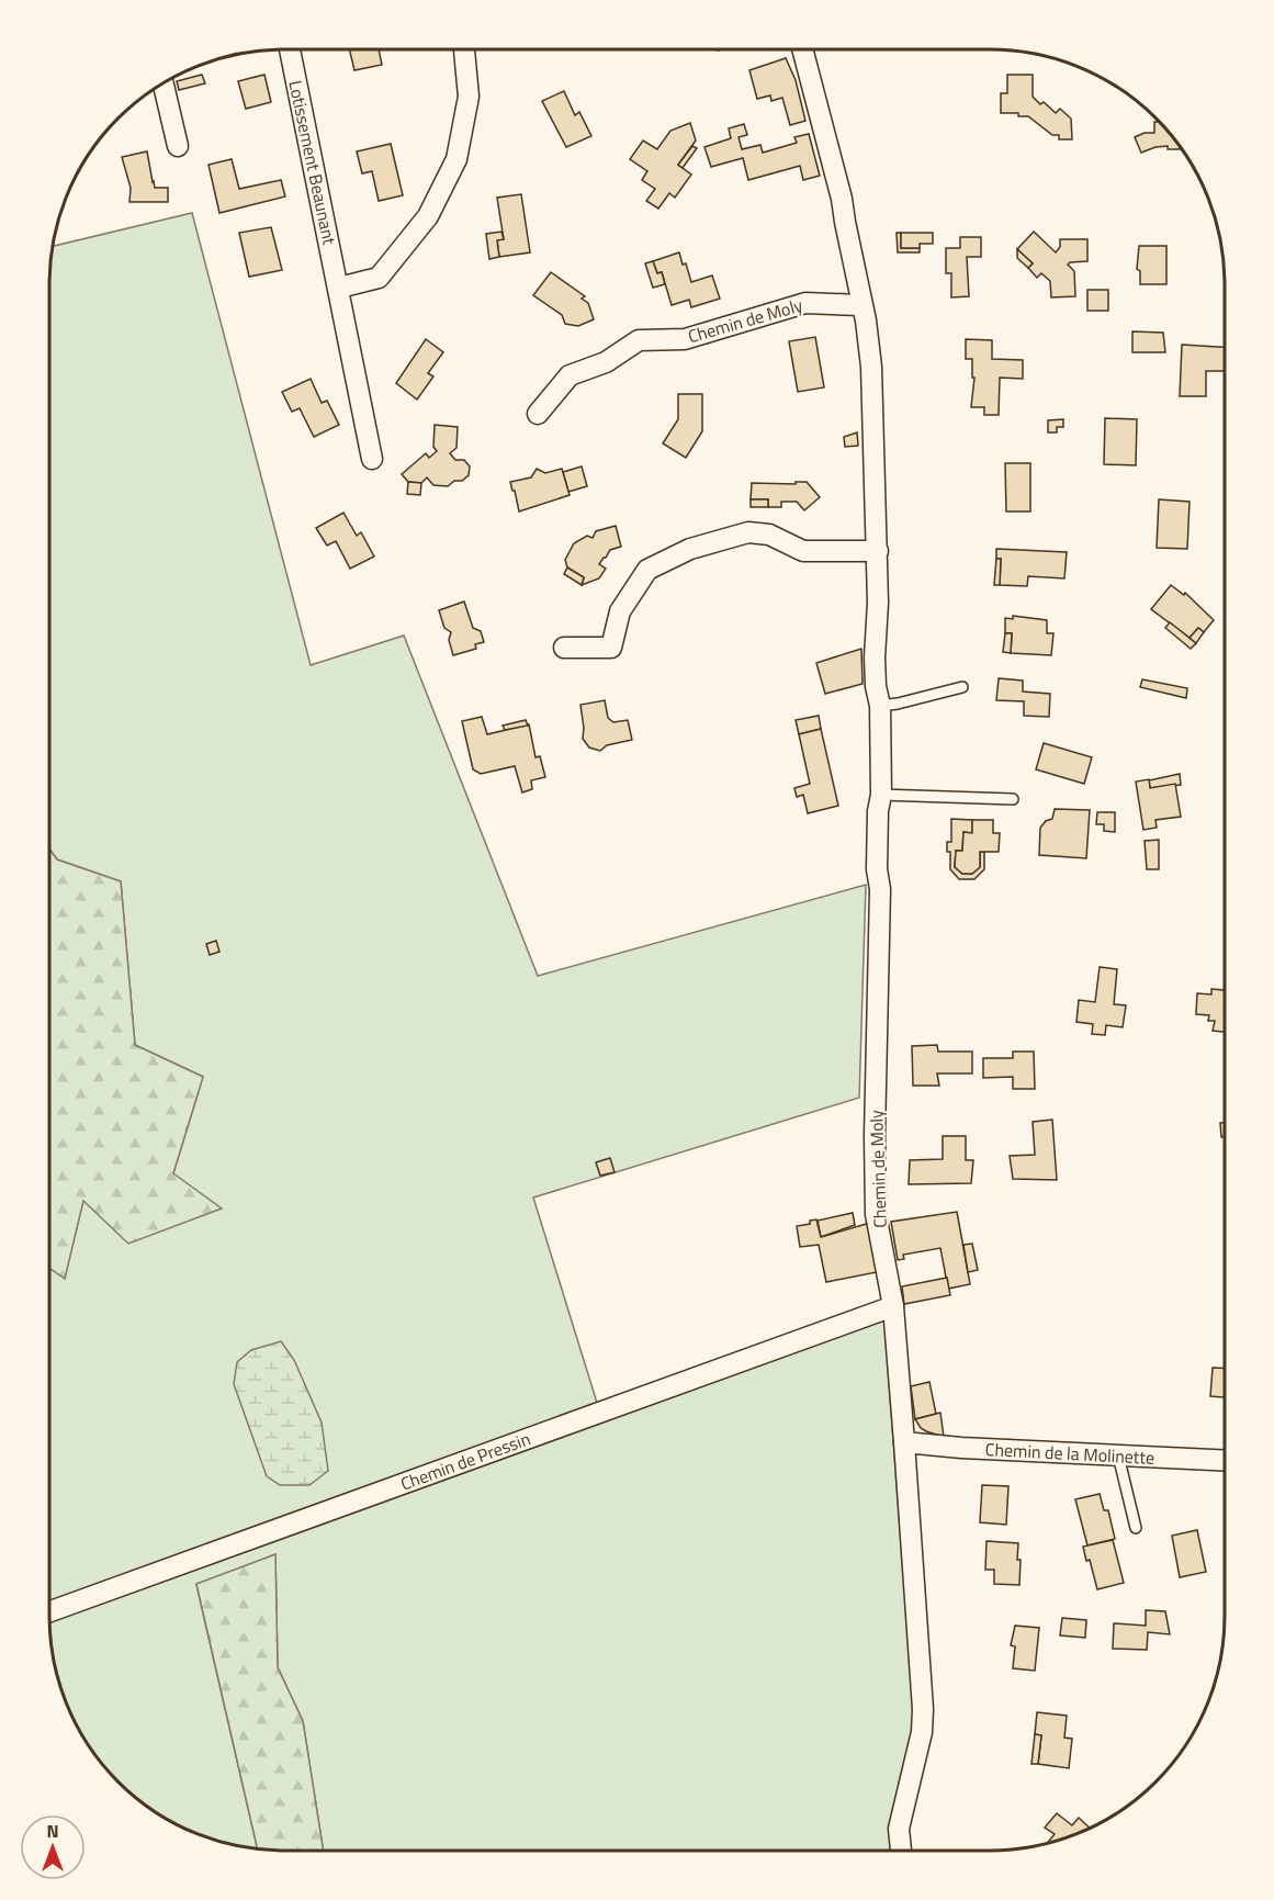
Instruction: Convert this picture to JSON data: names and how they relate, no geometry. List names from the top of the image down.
{
  "streets": {
    "street": [
      "Lotissement Beaunant",
      "Chemin de Moly",
      "Chemin de la Molinette",
      "Chemin de Pressin"
    ]
  },
  "crossings": [
    ["Chemin de Moly", "Chemin de la Molinette"],
    ["Chemin de Moly", "Chemin de Pressin"]
  ],
  "north": "top"
}
